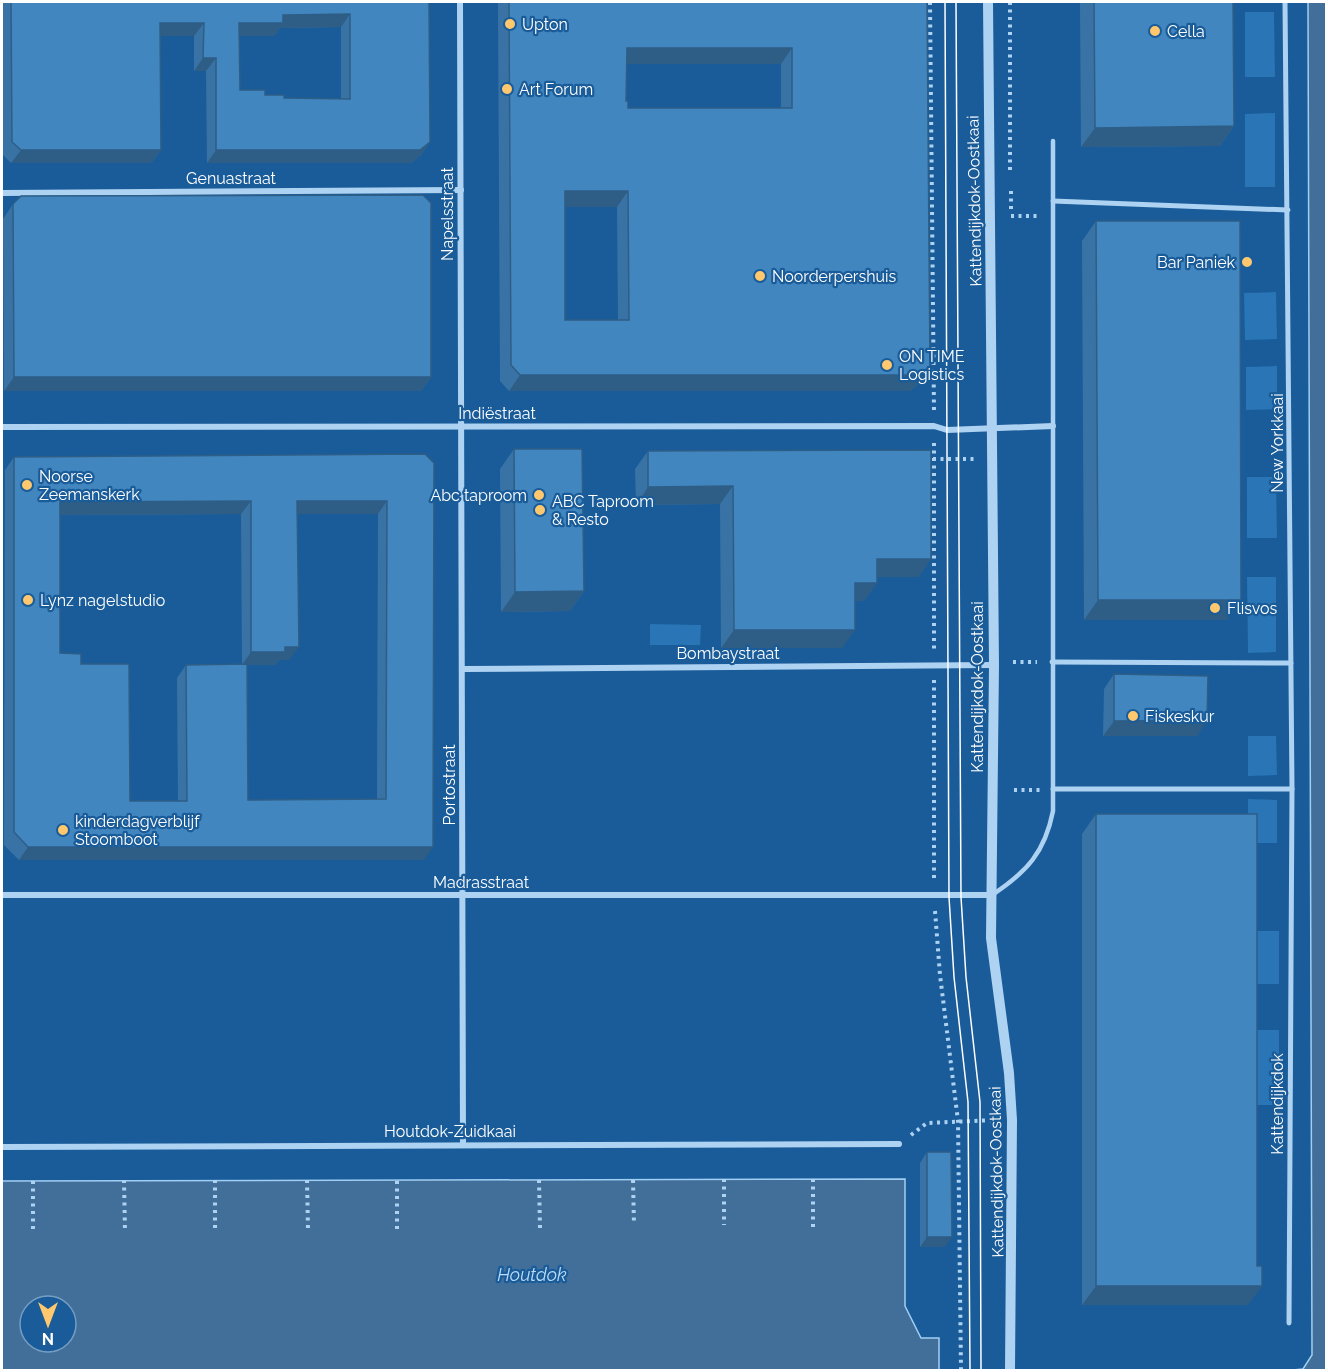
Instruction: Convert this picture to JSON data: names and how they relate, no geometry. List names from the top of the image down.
{
  "streets": {
    "street": [
      "Genuastraat",
      "Kattendijkdok-Oostkaai",
      "Napelsstraat",
      "Indiëstraat",
      "New Yorkkaai",
      "Bombaystraat",
      "Portostraat",
      "Madrasstraat",
      "Kattendijkdok",
      "Houtdok-Zuidkaai"
    ]
  },
  "crossings": [
    ["Genuastraat", "Napelsstraat"],
    ["Kattendijkdok-Oostkaai", "Indiëstraat"],
    ["Kattendijkdok-Oostkaai", "Bombaystraat"],
    ["Kattendijkdok-Oostkaai", "Madrasstraat"],
    ["Napelsstraat", "Indiëstraat"],
    ["Napelsstraat", "Portostraat"],
    ["Indiëstraat", "Portostraat"],
    ["New Yorkkaai", "Kattendijkdok"],
    ["Bombaystraat", "Portostraat"],
    ["Portostraat", "Madrasstraat"],
    ["Portostraat", "Houtdok-Zuidkaai"]
  ],
  "water": ["Houtdok"],
  "places": [
    "Upton",
    "Cella",
    "Art Forum",
    "Bar Paniek",
    "Noorderpershuis",
    "ON TIME Logistics",
    "Noorse Zeemanskerk",
    "Abc taproom",
    "ABC Taproom & Resto",
    "Lynz nagelstudio",
    "Flisvos",
    "Fiskeskur",
    "kinderdagverblijf Stoomboot"
  ],
  "north": "bottom"
}
